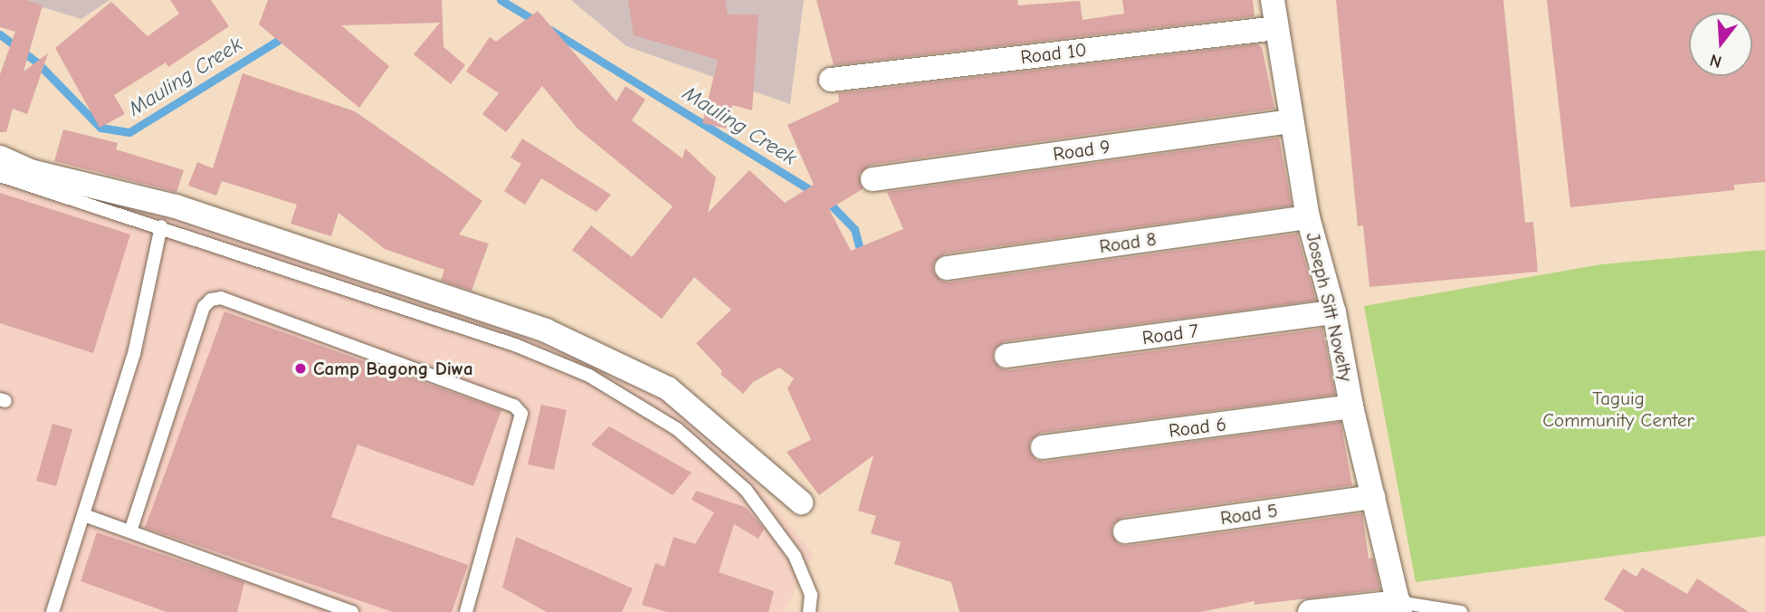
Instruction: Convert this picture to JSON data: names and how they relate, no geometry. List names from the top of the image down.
{
  "streets": {
    "street": [
      "Road 10",
      "Road 9",
      "Road 8",
      "Joseph Sitt Novelty",
      "Road 7",
      "Road 6",
      "Road 5"
    ]
  },
  "crossings": [
    ["Road 10", "Joseph Sitt Novelty"],
    ["Road 9", "Joseph Sitt Novelty"],
    ["Road 8", "Joseph Sitt Novelty"],
    ["Joseph Sitt Novelty", "Road 7"],
    ["Joseph Sitt Novelty", "Road 6"],
    ["Joseph Sitt Novelty", "Road 5"]
  ],
  "water": ["Mauling Creek"],
  "parks": ["Taguig Community Center"],
  "places": ["Camp Bagong Diwa"],
  "north": "bottom"
}
